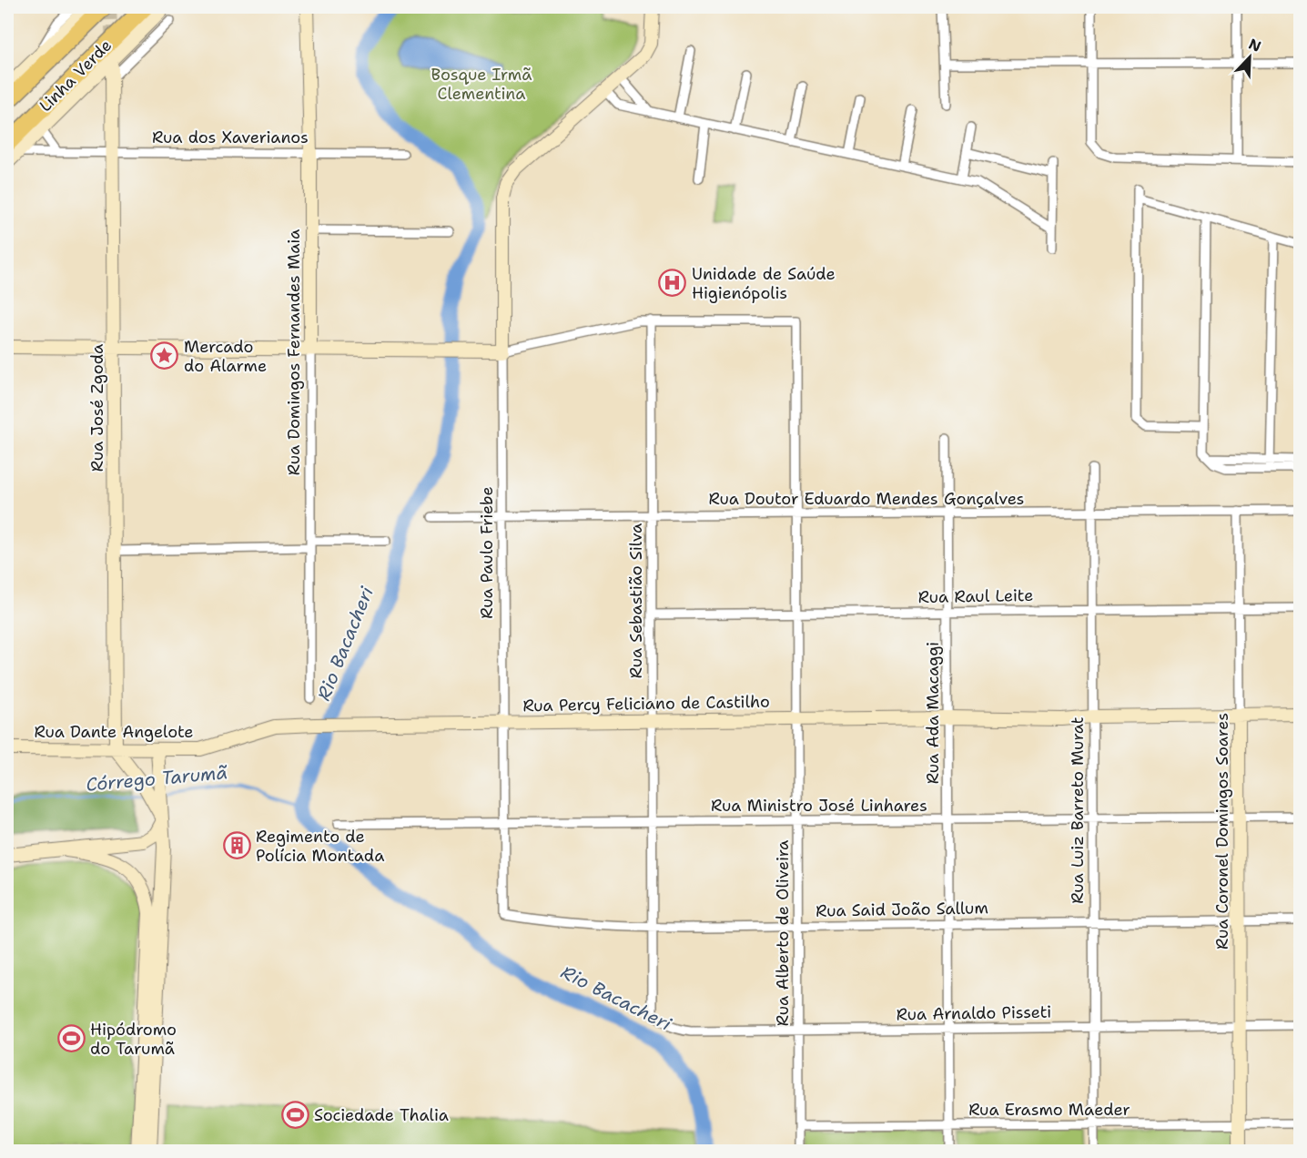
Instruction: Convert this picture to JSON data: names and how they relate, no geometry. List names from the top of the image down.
{
  "streets": {
    "highway": ["Linha Verde"],
    "street": [
      "Rua dos Xaverianos",
      "Rua Domingos Fernandes Maia",
      "Rua José Zgoda",
      "Rua Doutor Eduardo Mendes Gonçalves",
      "Rua Paulo Friebe",
      "Rua Raul Leite",
      "Rua Sebastião Silva",
      "Rua Percy Feliciano de Castilho",
      "Rua Ada Macaggi",
      "Rua Dante Angelote",
      "Rua Ministro José Linhares",
      "Rua Luiz Barreto Murat",
      "Rua Coronel Domingos Soares",
      "Rua Said João Sallum",
      "Rua Alberto de Oliveira",
      "Rua Arnaldo Pisseti",
      "Rua Erasmo Maeder"
    ]
  },
  "crossings": [
    ["Linha Verde", "Rua dos Xaverianos"],
    ["Rua dos Xaverianos", "Rua Domingos Fernandes Maia"],
    ["Rua dos Xaverianos", "Rua José Zgoda"],
    ["Rua José Zgoda", "Rua Dante Angelote"],
    ["Rua Doutor Eduardo Mendes Gonçalves", "Rua Paulo Friebe"],
    ["Rua Doutor Eduardo Mendes Gonçalves", "Rua Sebastião Silva"],
    ["Rua Doutor Eduardo Mendes Gonçalves", "Rua Ada Macaggi"],
    ["Rua Doutor Eduardo Mendes Gonçalves", "Rua Luiz Barreto Murat"],
    ["Rua Doutor Eduardo Mendes Gonçalves", "Rua Coronel Domingos Soares"],
    ["Rua Doutor Eduardo Mendes Gonçalves", "Rua Alberto de Oliveira"],
    ["Rua Paulo Friebe", "Rua Percy Feliciano de Castilho"],
    ["Rua Paulo Friebe", "Rua Ministro José Linhares"],
    ["Rua Paulo Friebe", "Rua Said João Sallum"],
    ["Rua Raul Leite", "Rua Sebastião Silva"],
    ["Rua Raul Leite", "Rua Ada Macaggi"],
    ["Rua Raul Leite", "Rua Luiz Barreto Murat"],
    ["Rua Raul Leite", "Rua Coronel Domingos Soares"],
    ["Rua Raul Leite", "Rua Alberto de Oliveira"],
    ["Rua Sebastião Silva", "Rua Percy Feliciano de Castilho"],
    ["Rua Sebastião Silva", "Rua Ministro José Linhares"],
    ["Rua Sebastião Silva", "Rua Said João Sallum"],
    ["Rua Sebastião Silva", "Rua Alberto de Oliveira"],
    ["Rua Sebastião Silva", "Rua Arnaldo Pisseti"],
    ["Rua Percy Feliciano de Castilho", "Rua Ada Macaggi"],
    ["Rua Percy Feliciano de Castilho", "Rua Dante Angelote"],
    ["Rua Percy Feliciano de Castilho", "Rua Luiz Barreto Murat"],
    ["Rua Percy Feliciano de Castilho", "Rua Coronel Domingos Soares"],
    ["Rua Percy Feliciano de Castilho", "Rua Alberto de Oliveira"],
    ["Rua Ada Macaggi", "Rua Ministro José Linhares"],
    ["Rua Ada Macaggi", "Rua Said João Sallum"],
    ["Rua Ada Macaggi", "Rua Arnaldo Pisseti"],
    ["Rua Ada Macaggi", "Rua Erasmo Maeder"],
    ["Rua Ministro José Linhares", "Rua Luiz Barreto Murat"],
    ["Rua Ministro José Linhares", "Rua Coronel Domingos Soares"],
    ["Rua Ministro José Linhares", "Rua Alberto de Oliveira"],
    ["Rua Luiz Barreto Murat", "Rua Said João Sallum"],
    ["Rua Luiz Barreto Murat", "Rua Arnaldo Pisseti"],
    ["Rua Luiz Barreto Murat", "Rua Erasmo Maeder"],
    ["Rua Coronel Domingos Soares", "Rua Said João Sallum"],
    ["Rua Coronel Domingos Soares", "Rua Arnaldo Pisseti"],
    ["Rua Coronel Domingos Soares", "Rua Erasmo Maeder"],
    ["Rua Said João Sallum", "Rua Alberto de Oliveira"],
    ["Rua Alberto de Oliveira", "Rua Arnaldo Pisseti"],
    ["Rua Alberto de Oliveira", "Rua Erasmo Maeder"]
  ],
  "water": ["Rio Bacacheri", "Córrego Tarumã"],
  "parks": ["Bosque Irmã Clementina"],
  "places": {
    "hospital": ["Unidade de Saúde Higienópolis"],
    "place": ["Mercado do Alarme"],
    "building": ["Regimento de Polícia Montada"],
    "sports": ["Hipódromo do Tarumã", "Sociedade Thalia"]
  },
  "north": "top right"
}
